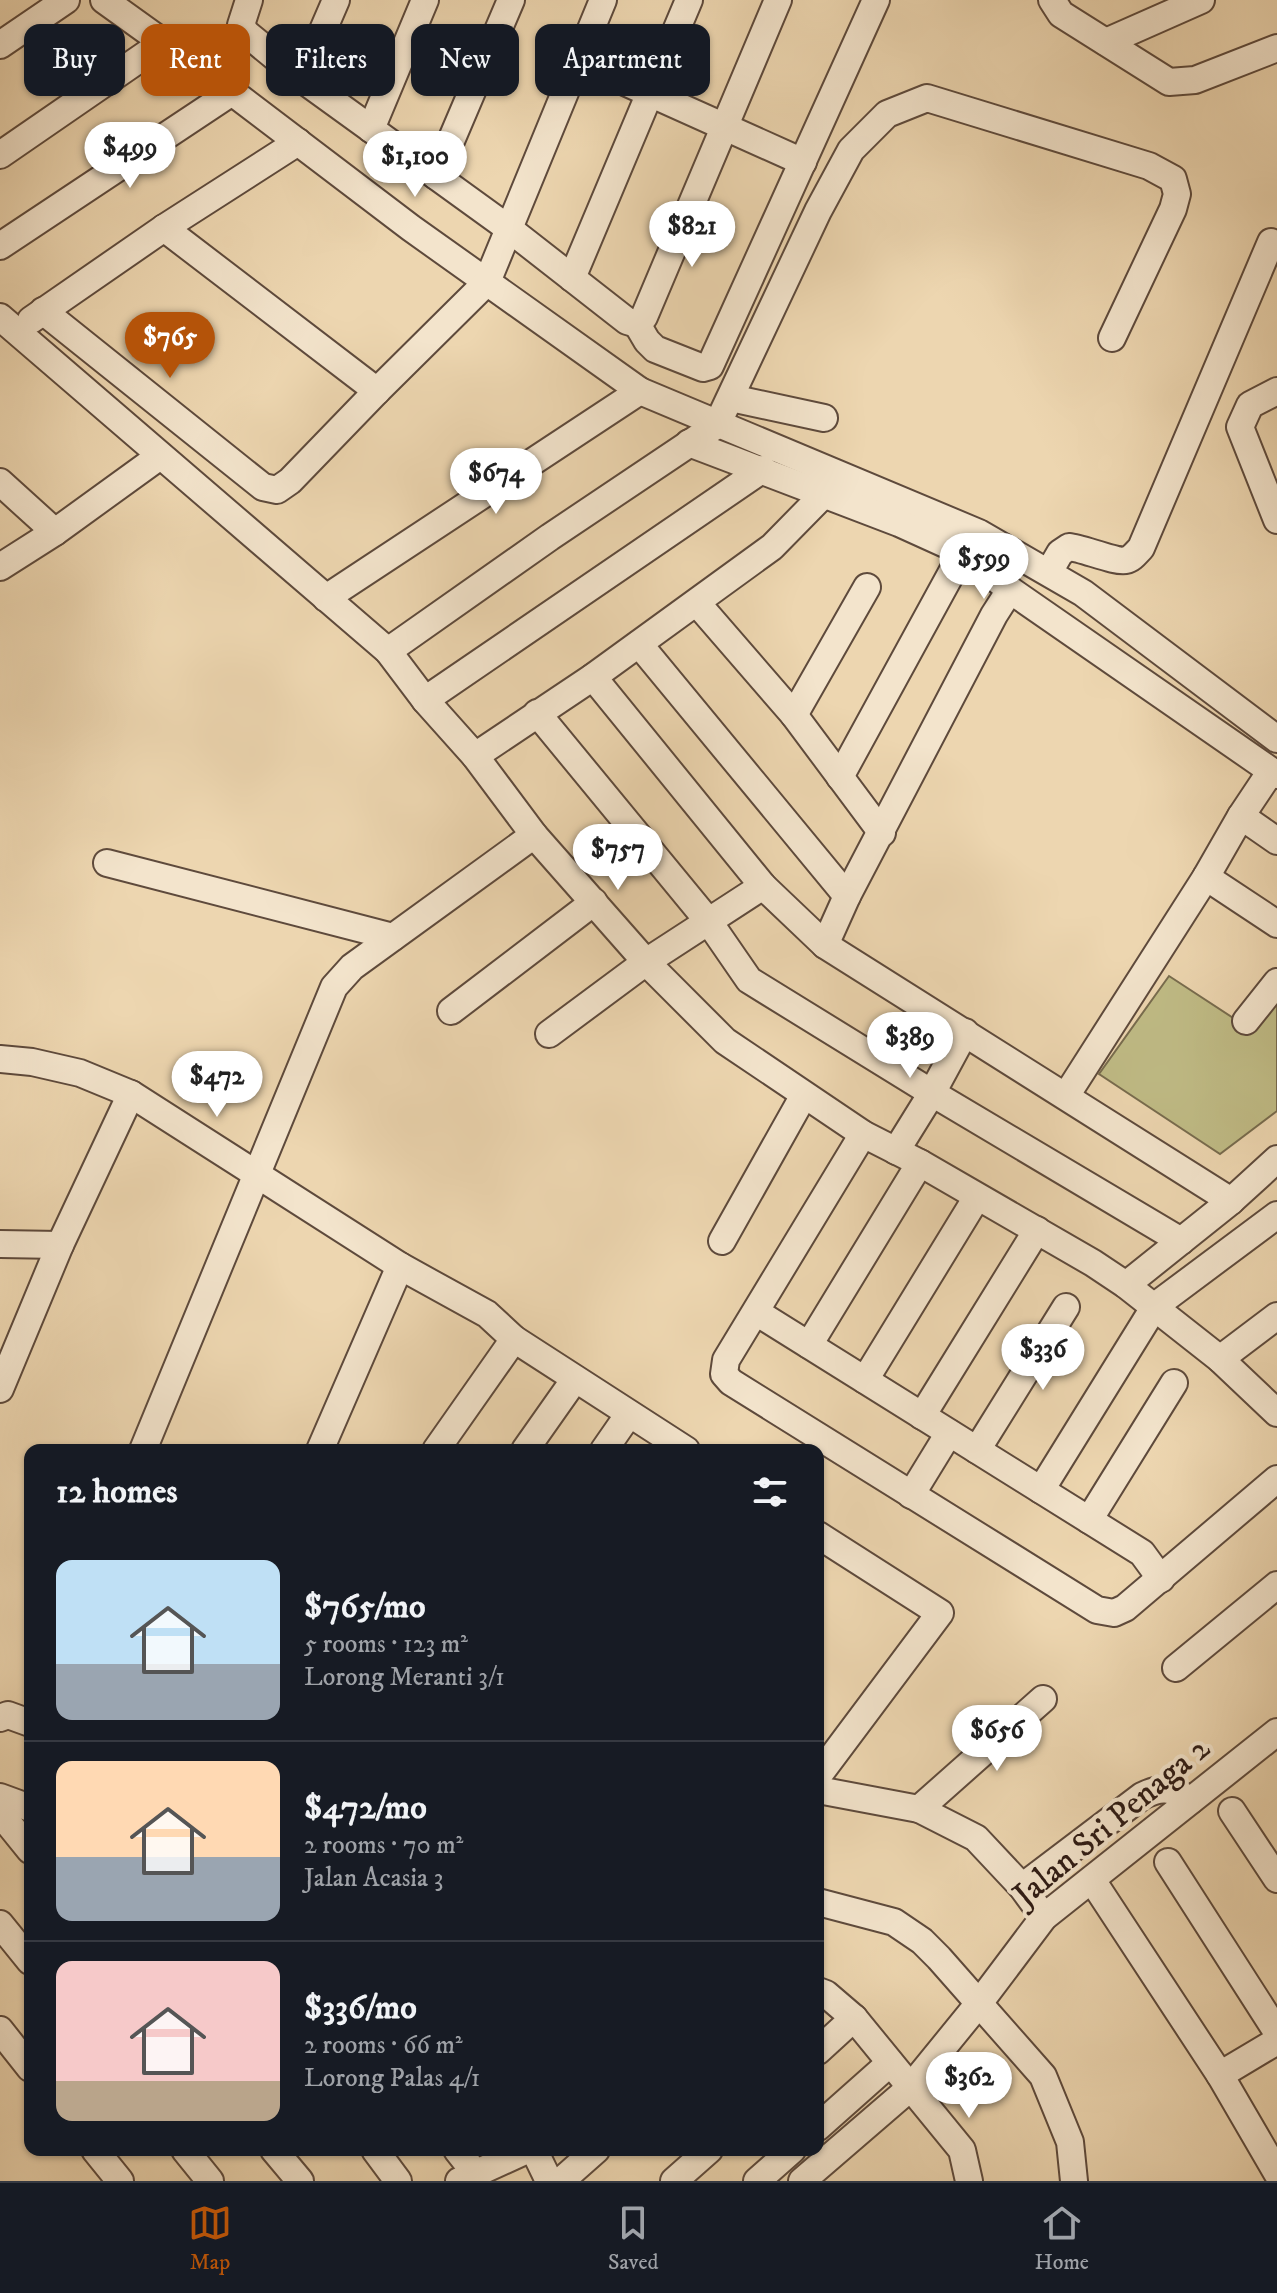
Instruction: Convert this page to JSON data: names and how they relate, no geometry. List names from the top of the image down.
{
  "streets": {
    "street": ["Jalan Sri Penaga 2"]
  },
  "page": {
    "chip": [
      "Buy",
      "Rent",
      "Filters",
      "New",
      "Apartment"
    ],
    "price": [
      "$499",
      "$1,100",
      "$821",
      "$765",
      "$674",
      "$599",
      "$757",
      "$389",
      "$472",
      "$336",
      "$656",
      "$362"
    ],
    "heading": "12 homes",
    "list": [
      {
        "name": "$765/mo",
        "note": "5 rooms · 123 m² · Lorong Meranti 3/1"
      },
      {
        "name": "$472/mo",
        "note": "2 rooms · 70 m² · Jalan Acasia 3"
      },
      {
        "name": "$336/mo",
        "note": "2 rooms · 66 m² · Lorong Palas 4/1"
      }
    ],
    "tabs": ["Map", "Saved", "Home"]
  }
}
